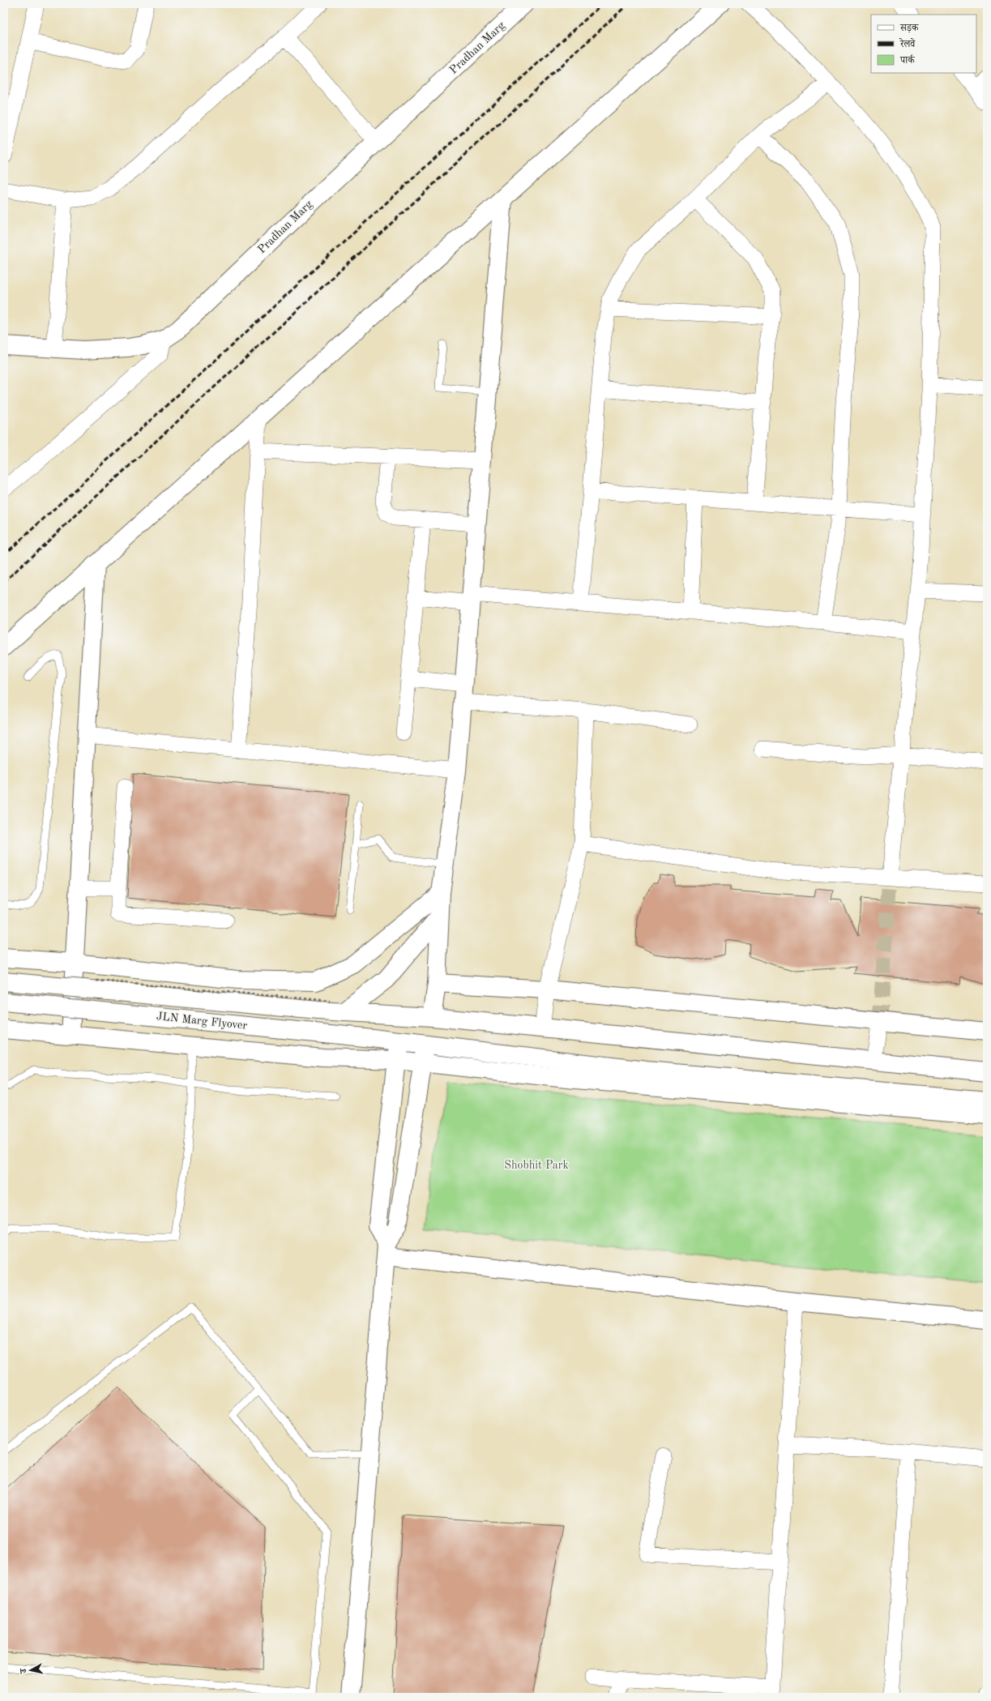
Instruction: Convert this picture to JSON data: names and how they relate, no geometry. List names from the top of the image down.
{
  "streets": {
    "street": ["Pradhan Marg", "JLN Marg Flyover"]
  },
  "parks": ["Shobhit Park"],
  "legend": ["सड़क", "रेलवे", "पार्क"],
  "north": "left"
}
